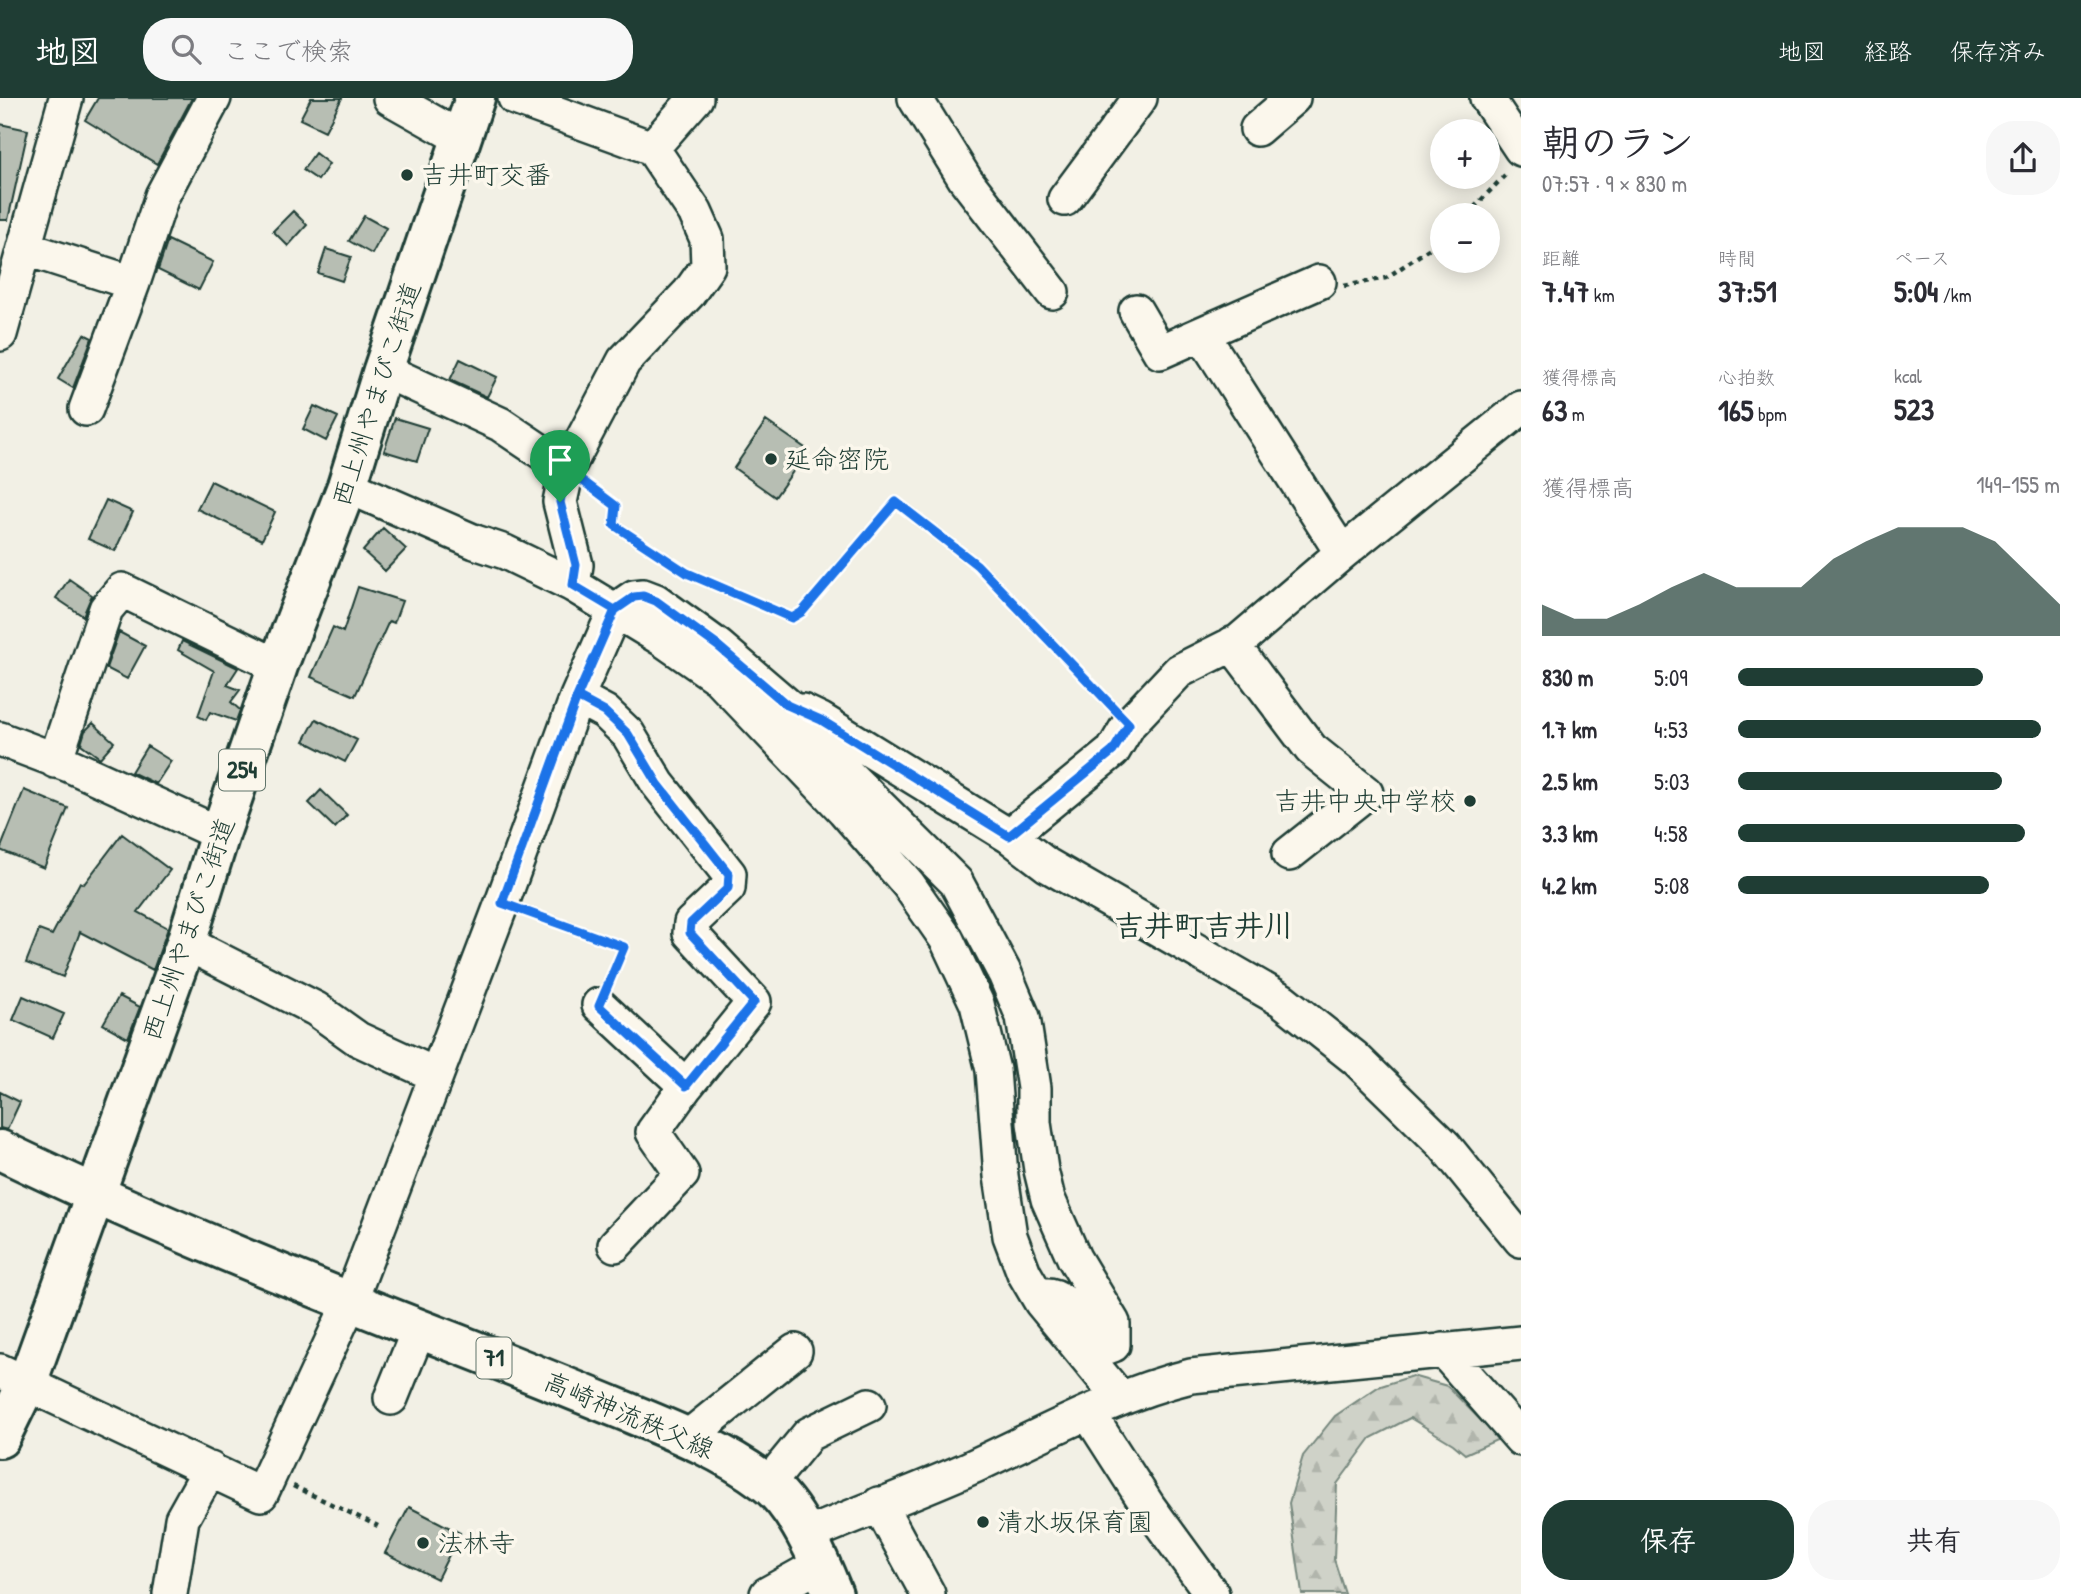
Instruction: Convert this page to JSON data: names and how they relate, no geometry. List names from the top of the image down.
{
  "streets": {
    "main road": [
      "西上州やまびこ街道",
      "254",
      "71",
      "高崎神流秩父線"
    ]
  },
  "crossings": [
    ["西上州やまびこ街道", "高崎神流秩父線"]
  ],
  "districts": ["吉井町吉井川"],
  "places": [
    "吉井町交番",
    "延命密院",
    "吉井中央中学校",
    "清水坂保育園",
    "法林寺"
  ],
  "page": {
    "header": "地図",
    "search": "ここで検索",
    "nav": ["地図", "経路", "保存済み"],
    "heading": ["朝のラン", "07:57 · 9 × 830 m"],
    "map_buttons": ["+", "−"],
    "stats": [
      ["距離", "7.47 km"],
      ["時間", "37:51"],
      ["ペース", "5:04 /km"],
      ["獲得標高", "63 m"],
      ["心拍数", "165 bpm"],
      ["kcal", "523"]
    ],
    "chart": ["獲得標高", "149–155 m"],
    "list": [
      {
        "name": "830 m",
        "note": "5:09"
      },
      {
        "name": "1.7 km",
        "note": "4:53"
      },
      {
        "name": "2.5 km",
        "note": "5:03"
      },
      {
        "name": "3.3 km",
        "note": "4:58"
      },
      {
        "name": "4.2 km",
        "note": "5:08"
      }
    ],
    "buttons": ["保存", "共有"]
  }
}
